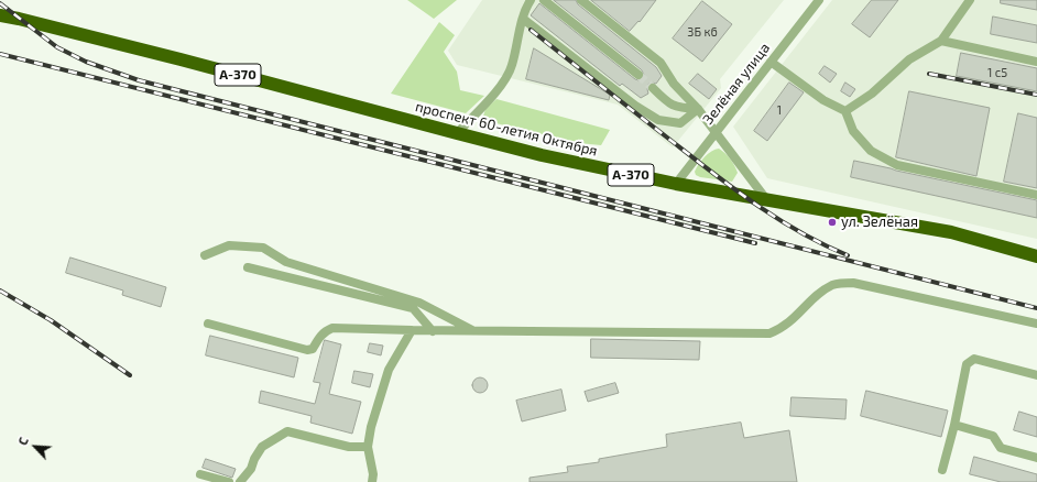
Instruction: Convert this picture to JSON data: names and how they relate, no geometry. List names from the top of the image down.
{
  "streets": {
    "highway": ["А-370", "проспект 60-летия Октября"],
    "street": ["Зелёная улица"]
  },
  "crossings": [
    ["Зелёная улица", "проспект 60-летия Октября"]
  ],
  "places": ["ул. Зелёная"],
  "house_numbers": ["3Б к6", "1 с5", "1"],
  "north": "top left"
}
